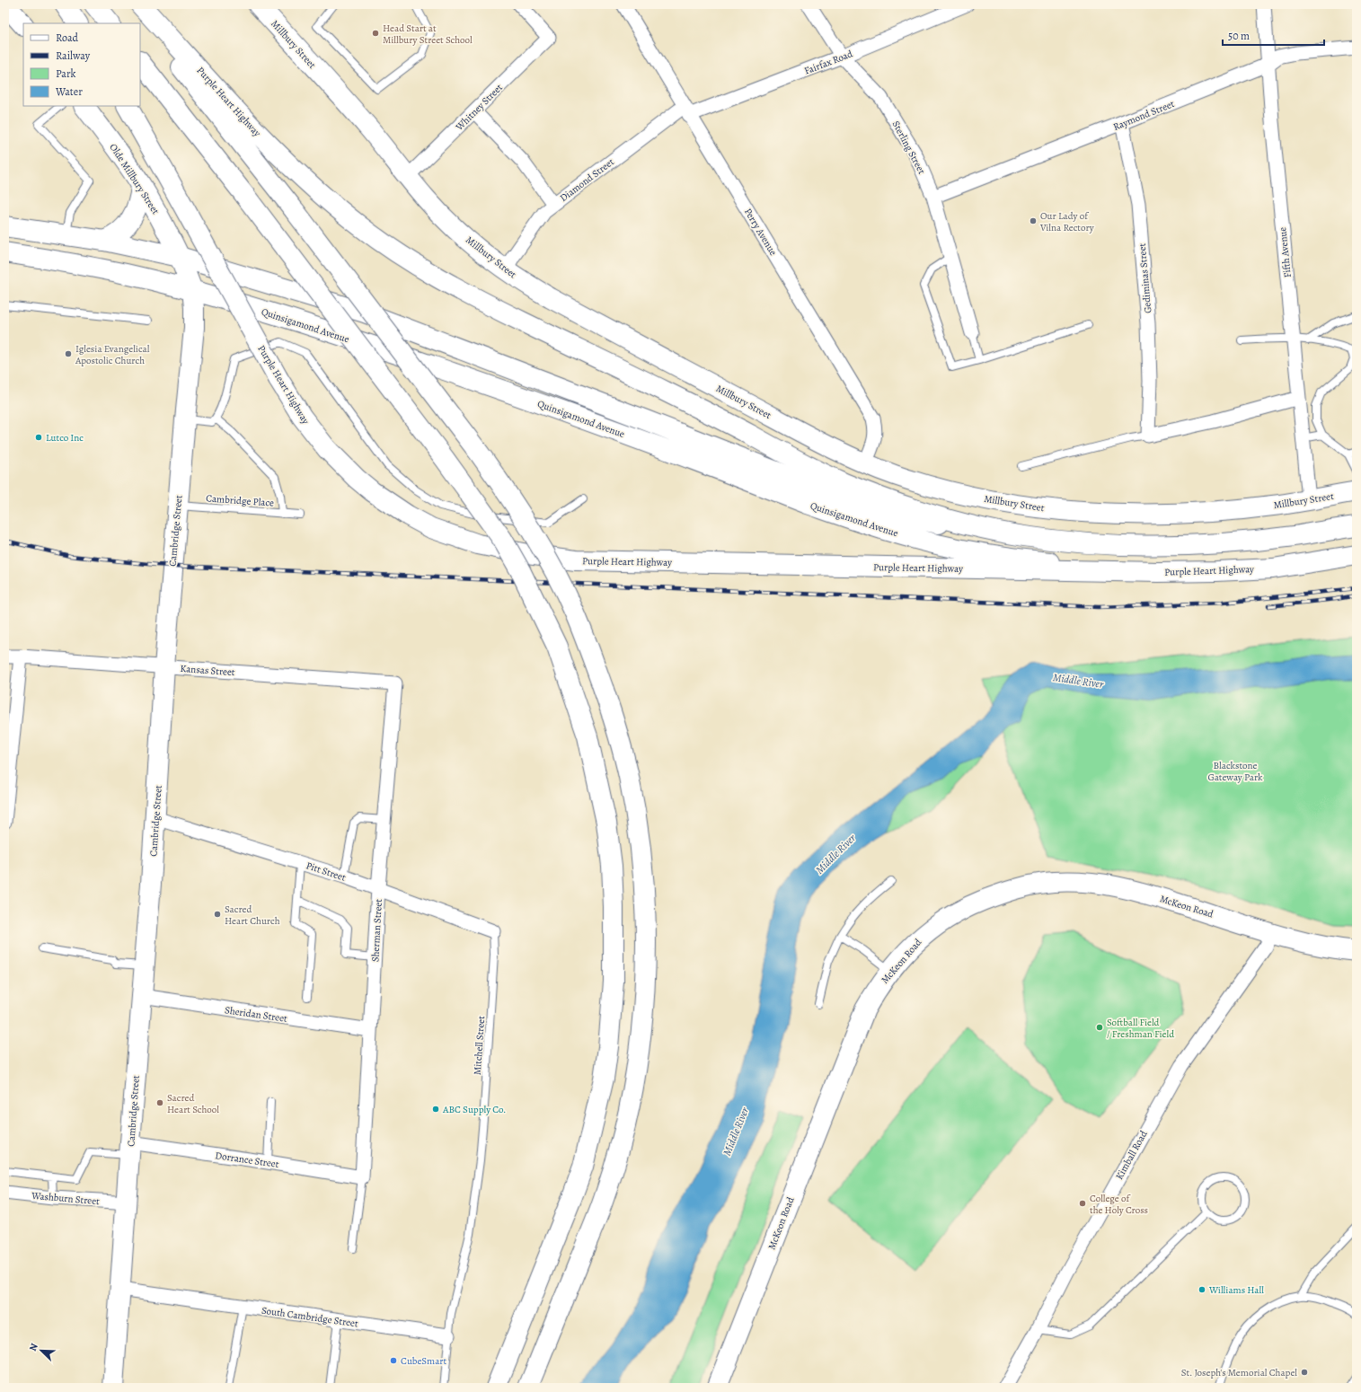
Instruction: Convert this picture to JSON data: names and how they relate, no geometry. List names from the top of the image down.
{
  "streets": {
    "main road": [
      "Millbury Street",
      "Purple Heart Highway",
      "Olde Millbury Street",
      "Quinsigamond Avenue",
      "Cambridge Street",
      "McKeon Road"
    ],
    "street": [
      "Fairfax Road",
      "Whitney Street",
      "Raymond Street",
      "Sterling Street",
      "Diamond Street",
      "Perry Avenue",
      "Fifth Avenue",
      "Gediminas Street",
      "Kansas Street",
      "Pitt Street",
      "Sherman Street",
      "Sheridan Street",
      "Kimball Road",
      "Dorrance Street",
      "Washburn Street",
      "South Cambridge Street"
    ],
    "lane": ["Cambridge Place", "Mitchell Street"]
  },
  "crossings": [
    ["Millbury Street", "Whitney Street"],
    ["Millbury Street", "Diamond Street"],
    ["Millbury Street", "Perry Avenue"],
    ["Millbury Street", "Fifth Avenue"],
    ["Fairfax Road", "Sterling Street"],
    ["Fairfax Road", "Diamond Street"],
    ["Fairfax Road", "Perry Avenue"],
    ["Purple Heart Highway", "Quinsigamond Avenue"],
    ["Raymond Street", "Sterling Street"],
    ["Raymond Street", "Fifth Avenue"],
    ["Raymond Street", "Gediminas Street"],
    ["Olde Millbury Street", "Quinsigamond Avenue"],
    ["Olde Millbury Street", "Cambridge Street"],
    ["Diamond Street", "Perry Avenue"],
    ["Quinsigamond Avenue", "Cambridge Street"],
    ["Cambridge Place", "Cambridge Street"],
    ["Cambridge Street", "Kansas Street"],
    ["Cambridge Street", "Pitt Street"],
    ["Cambridge Street", "Sheridan Street"],
    ["Cambridge Street", "Dorrance Street"],
    ["Cambridge Street", "Washburn Street"],
    ["Cambridge Street", "South Cambridge Street"],
    ["Kansas Street", "Sherman Street"],
    ["Pitt Street", "Sherman Street"],
    ["Pitt Street", "Mitchell Street"],
    ["McKeon Road", "Kimball Road"],
    ["Sherman Street", "Sheridan Street"],
    ["Sherman Street", "Dorrance Street"],
    ["Mitchell Street", "South Cambridge Street"]
  ],
  "water": ["Middle River"],
  "parks": ["Blackstone Gateway Park"],
  "places": [
    "Head Start at Millbury Street School",
    "Our Lady of Vilna Rectory",
    "Iglesia Evangelical Apostolic Church",
    "Lutco Inc",
    "Sacred Heart Church",
    "Softball Field / Freshman Field",
    "Sacred Heart School",
    "ABC Supply Co.",
    "College of the Holy Cross",
    "Williams Hall",
    "CubeSmart",
    "St. Joseph's Memorial Chapel"
  ],
  "legend": [
    "Road",
    "Railway",
    "Park",
    "Water"
  ],
  "scale_bar": "50 m",
  "north": "top left"
}
